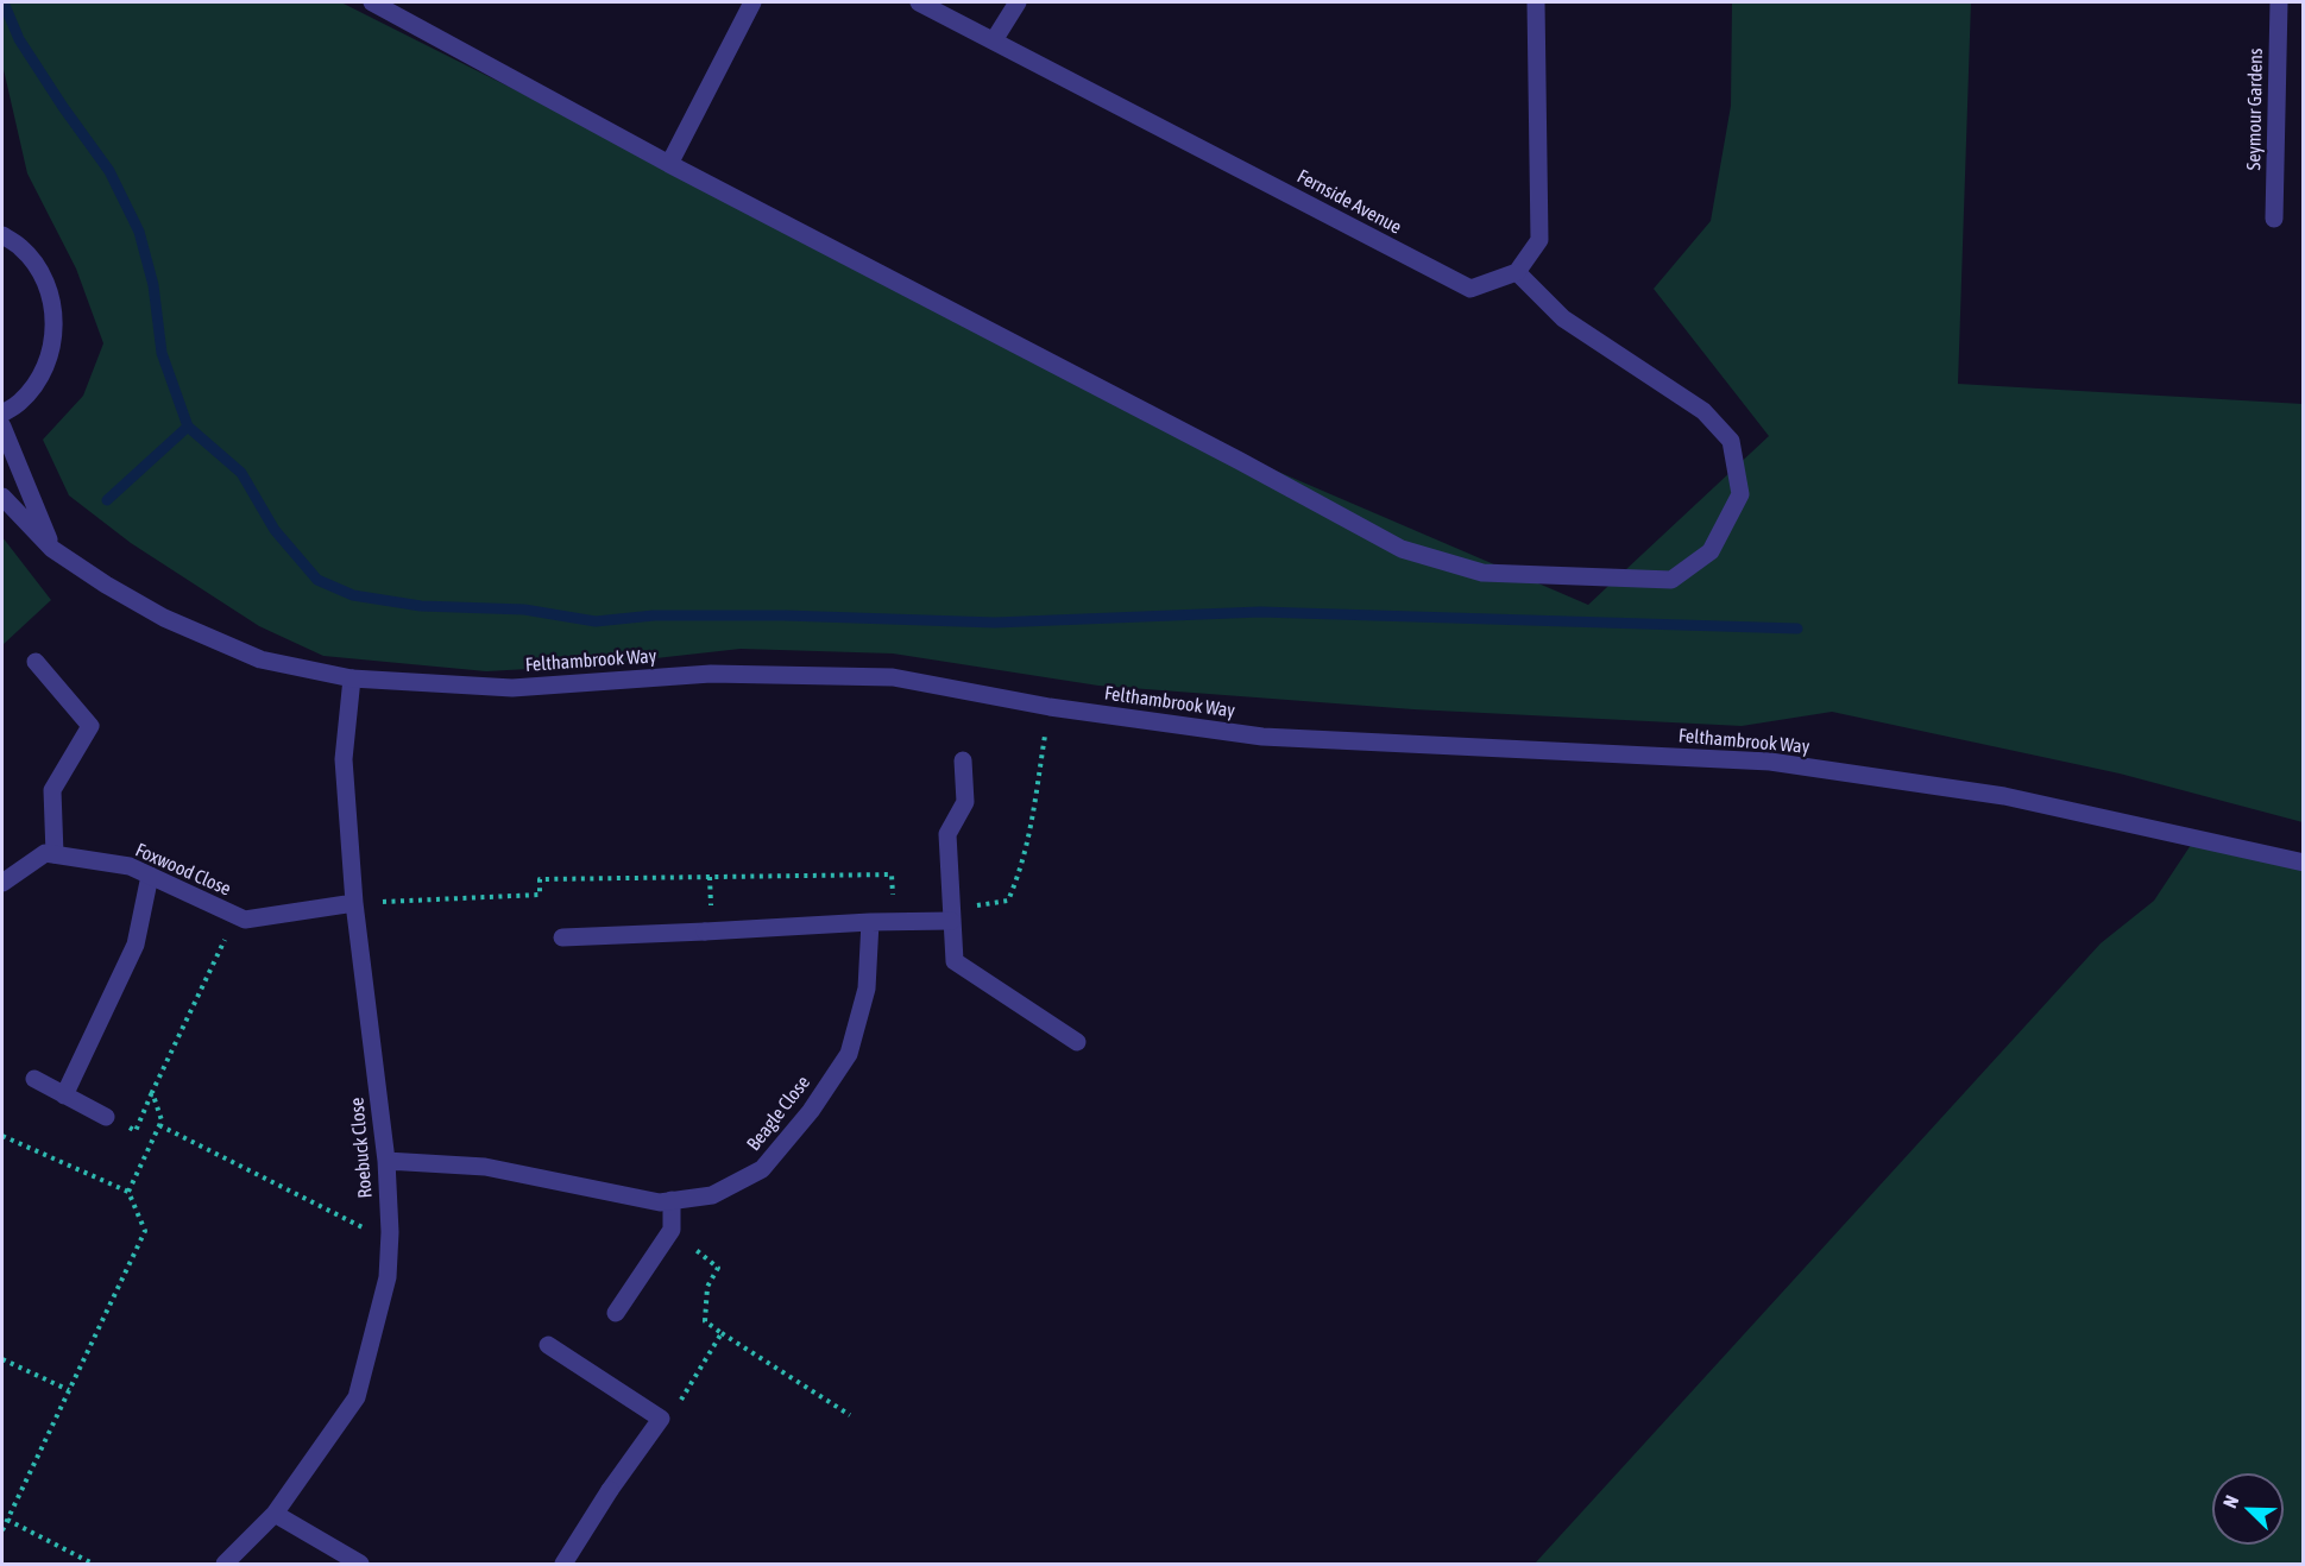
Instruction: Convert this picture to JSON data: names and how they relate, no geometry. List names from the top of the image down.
{
  "streets": {
    "street": [
      "Seymour Gardens",
      "Fernside Avenue",
      "Felthambrook Way",
      "Foxwood Close",
      "Beagle Close",
      "Roebuck Close"
    ]
  },
  "crossings": [
    ["Felthambrook Way", "Roebuck Close"],
    ["Foxwood Close", "Roebuck Close"],
    ["Beagle Close", "Roebuck Close"]
  ],
  "north": "top left"
}
